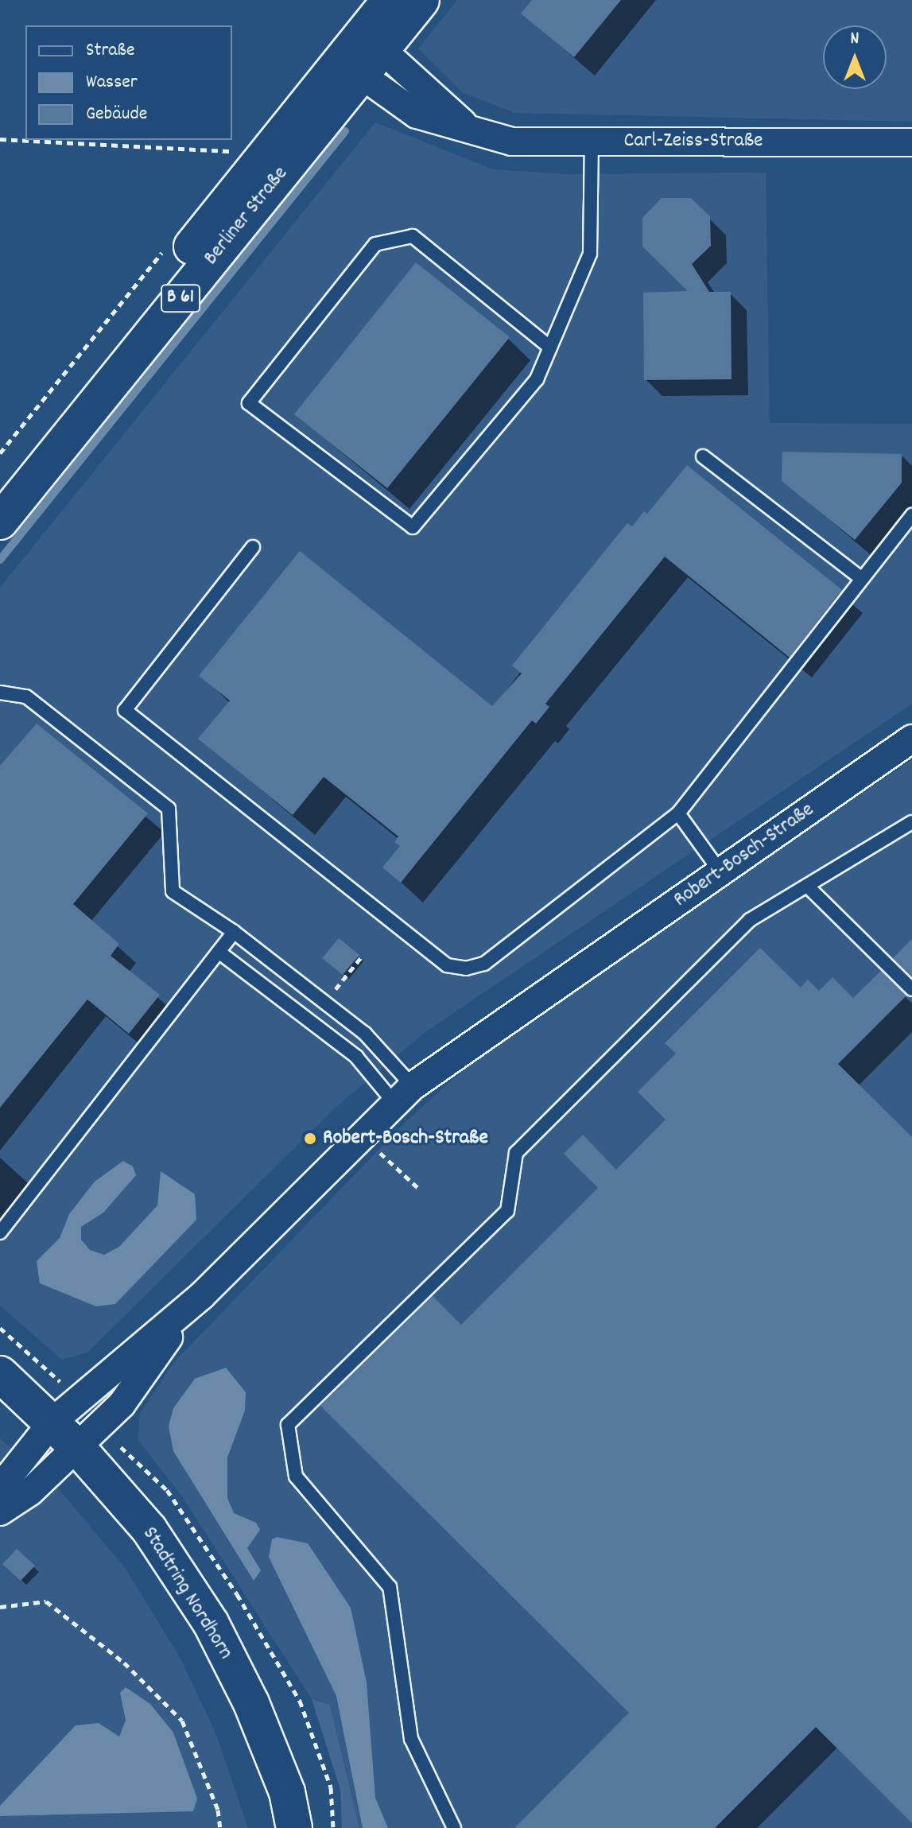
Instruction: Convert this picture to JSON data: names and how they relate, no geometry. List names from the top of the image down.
{
  "streets": {
    "main road": ["Berliner Straße", "B 61", "Stadtring Nordhorn"],
    "street": ["Carl-Zeiss-Straße", "Robert-Bosch-Straße"]
  },
  "crossings": [
    ["Carl-Zeiss-Straße", "Berliner Straße"],
    ["Robert-Bosch-Straße", "Stadtring Nordhorn"]
  ],
  "places": ["Robert-Bosch-Straße"],
  "legend": ["Straße", "Wasser", "Gebäude"],
  "north": "top"
}
